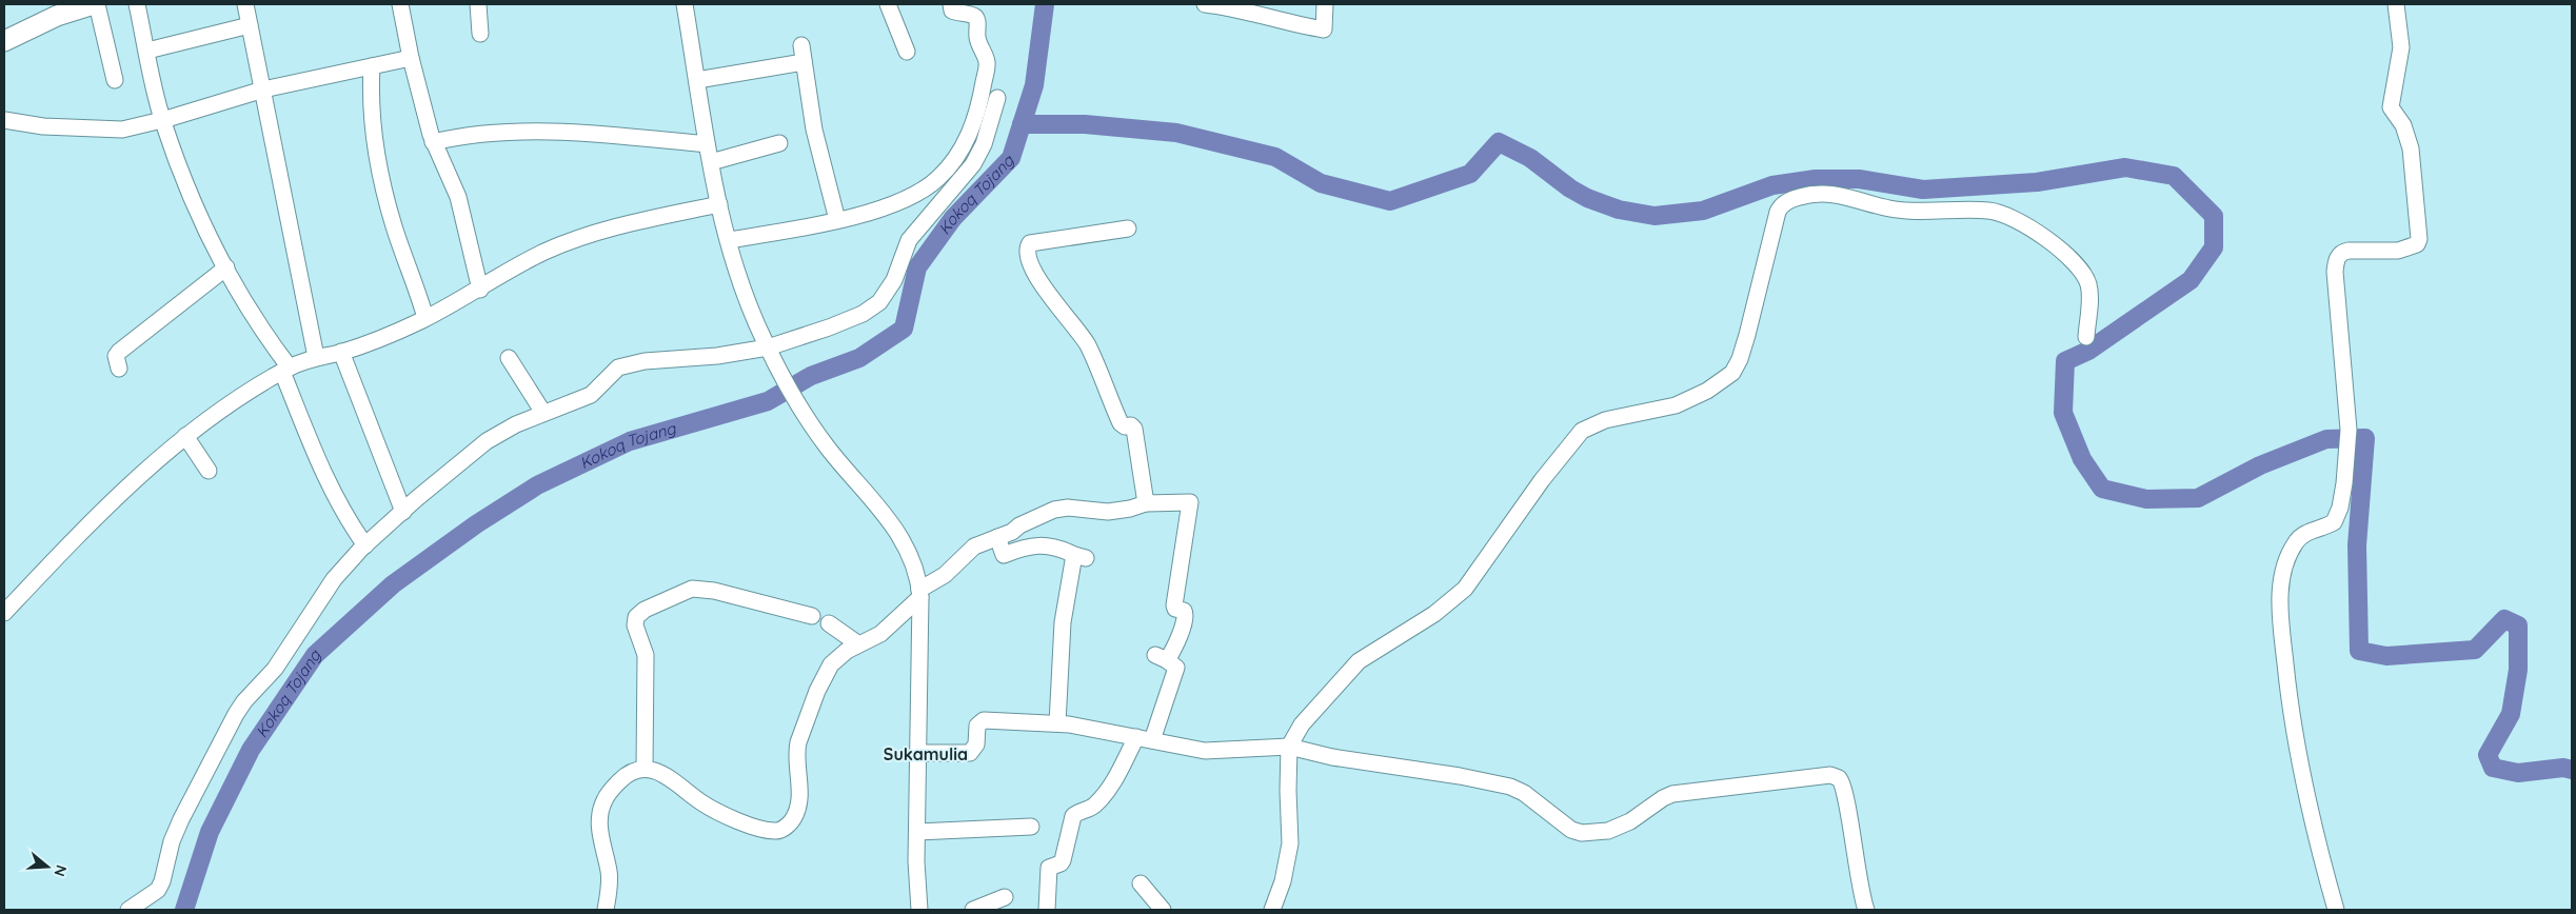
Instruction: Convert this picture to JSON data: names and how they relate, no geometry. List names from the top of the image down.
{
  "districts": ["Sukamulia"],
  "water": ["Kokoq Tojang"],
  "north": "right"
}
